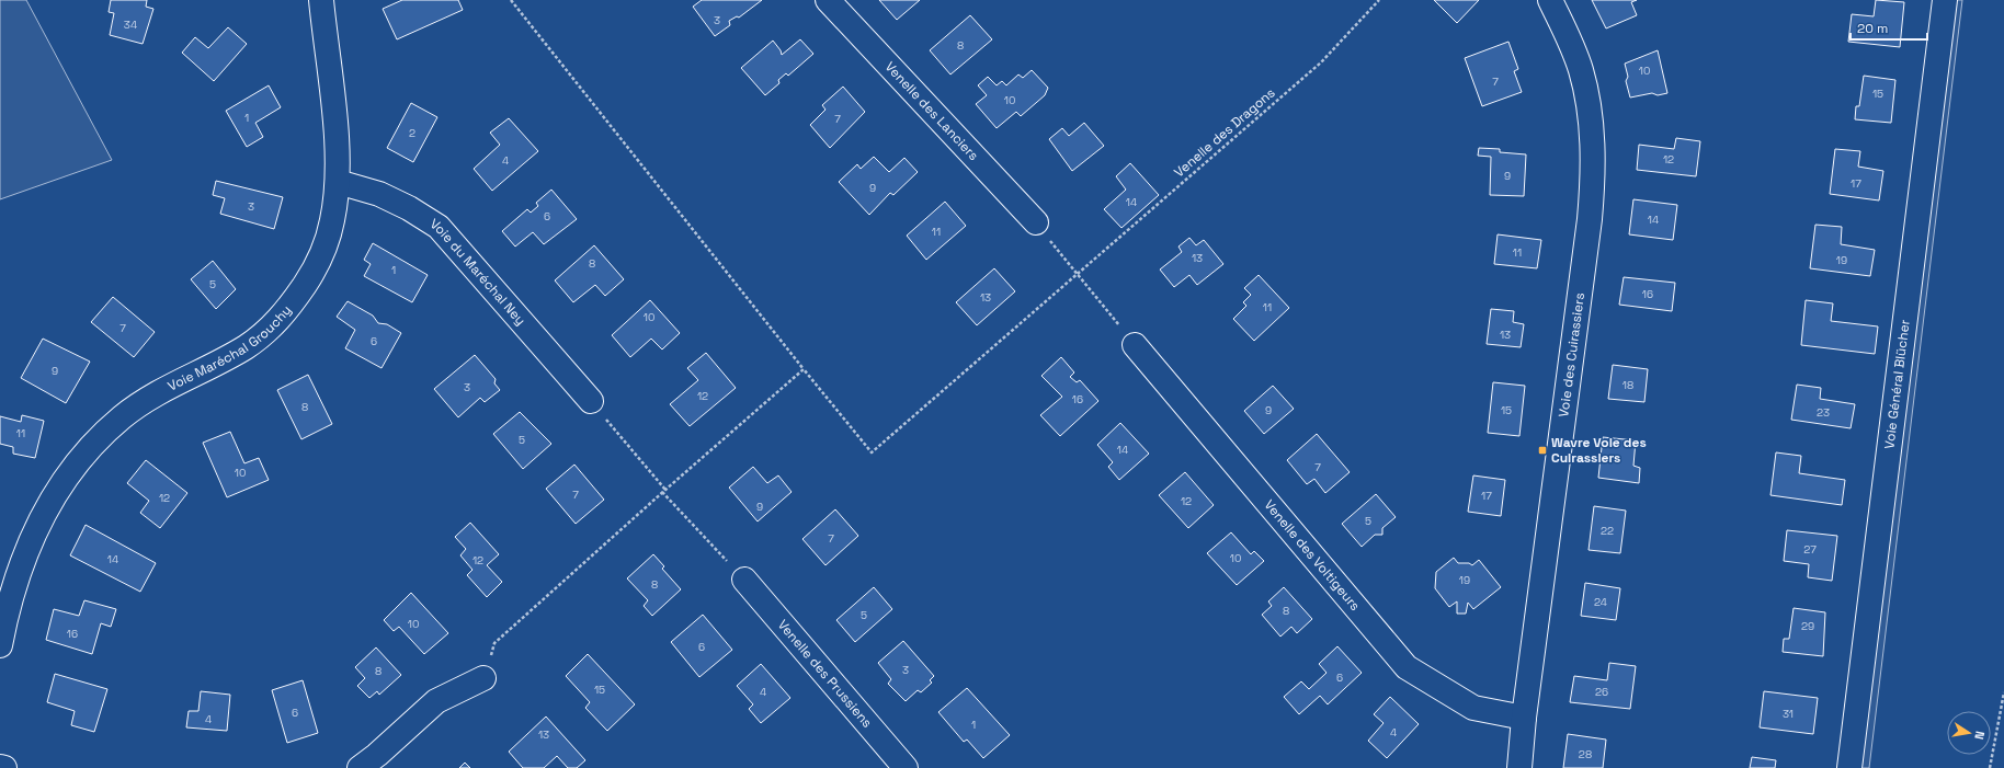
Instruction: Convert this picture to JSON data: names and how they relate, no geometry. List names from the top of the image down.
{
  "streets": {
    "street": [
      "Venelle des Lanciers",
      "Voie du Maréchal Ney",
      "Voie Maréchal Grouchy",
      "Voie des Cuirassiers",
      "Voie Général Blücher",
      "Venelle des Voltigeurs",
      "Venelle des Prussiens"
    ],
    "path": ["Venelle des Dragons"]
  },
  "crossings": [
    ["Voie du Maréchal Ney", "Voie Maréchal Grouchy"],
    ["Voie des Cuirassiers", "Venelle des Voltigeurs"]
  ],
  "places": {
    "transit": ["Wavre Voie des Cuirassiers"]
  },
  "house_numbers": [
    "3",
    "34",
    "8",
    "10",
    "7",
    "15",
    "10",
    "1",
    "7",
    "2",
    "12",
    "4",
    "9",
    "17",
    "9",
    "14",
    "3",
    "6",
    "14",
    "11",
    "11",
    "13",
    "19",
    "8",
    "1",
    "5",
    "16",
    "13",
    "11",
    "10",
    "7",
    "13",
    "6",
    "9",
    "18",
    "3",
    "12",
    "16",
    "8",
    "9",
    "15",
    "23",
    "11",
    "5",
    "14",
    "7",
    "10",
    "7",
    "17",
    "12",
    "12",
    "9",
    "5",
    "22",
    "7",
    "27",
    "10",
    "14",
    "12",
    "19",
    "8",
    "24",
    "8",
    "5",
    "10",
    "29",
    "16",
    "6",
    "3",
    "8",
    "6",
    "15",
    "4",
    "26",
    "6",
    "31",
    "4",
    "1",
    "4",
    "13",
    "28"
  ],
  "scale_bar": "20 m",
  "north": "right"
}
